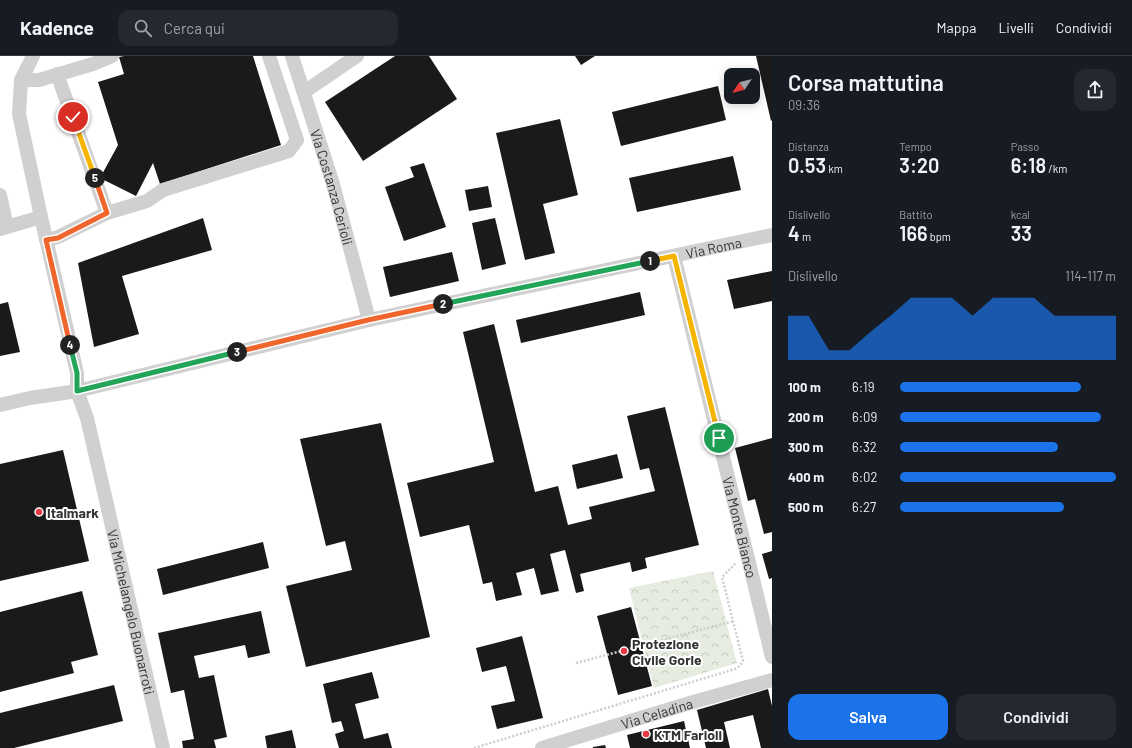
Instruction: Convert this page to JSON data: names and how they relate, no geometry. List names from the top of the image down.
{
  "streets": {
    "street": [
      "Via Costanza Cerioli",
      "Via Roma",
      "Via Monte Bianco",
      "Via Michelangelo Buonarroti",
      "Via Celadina"
    ]
  },
  "crossings": [
    ["Via Costanza Cerioli", "Via Roma"],
    ["Via Roma", "Via Monte Bianco"],
    ["Via Roma", "Via Michelangelo Buonarroti"]
  ],
  "places": ["Italmark", "Protezione Civile Gorle", "KTM Farioli"],
  "north": "bottom left",
  "page": {
    "header": "Kadence",
    "search": "Cerca qui",
    "nav": ["Mappa", "Livelli", "Condividi"],
    "heading": ["Corsa mattutina", "09:36"],
    "stats": [
      ["Distanza", "0.53 km"],
      ["Tempo", "3:20"],
      ["Passo", "6:18 /km"],
      ["Dislivello", "4 m"],
      ["Battito", "166 bpm"],
      ["kcal", "33"]
    ],
    "pins": [
      "5",
      "1",
      "2",
      "4",
      "3"
    ],
    "chart": ["Dislivello", "114–117 m"],
    "list": [
      {
        "name": "100 m",
        "note": "6:19"
      },
      {
        "name": "200 m",
        "note": "6:09"
      },
      {
        "name": "300 m",
        "note": "6:32"
      },
      {
        "name": "400 m",
        "note": "6:02"
      },
      {
        "name": "500 m",
        "note": "6:27"
      }
    ],
    "buttons": ["Salva", "Condividi"]
  }
}
